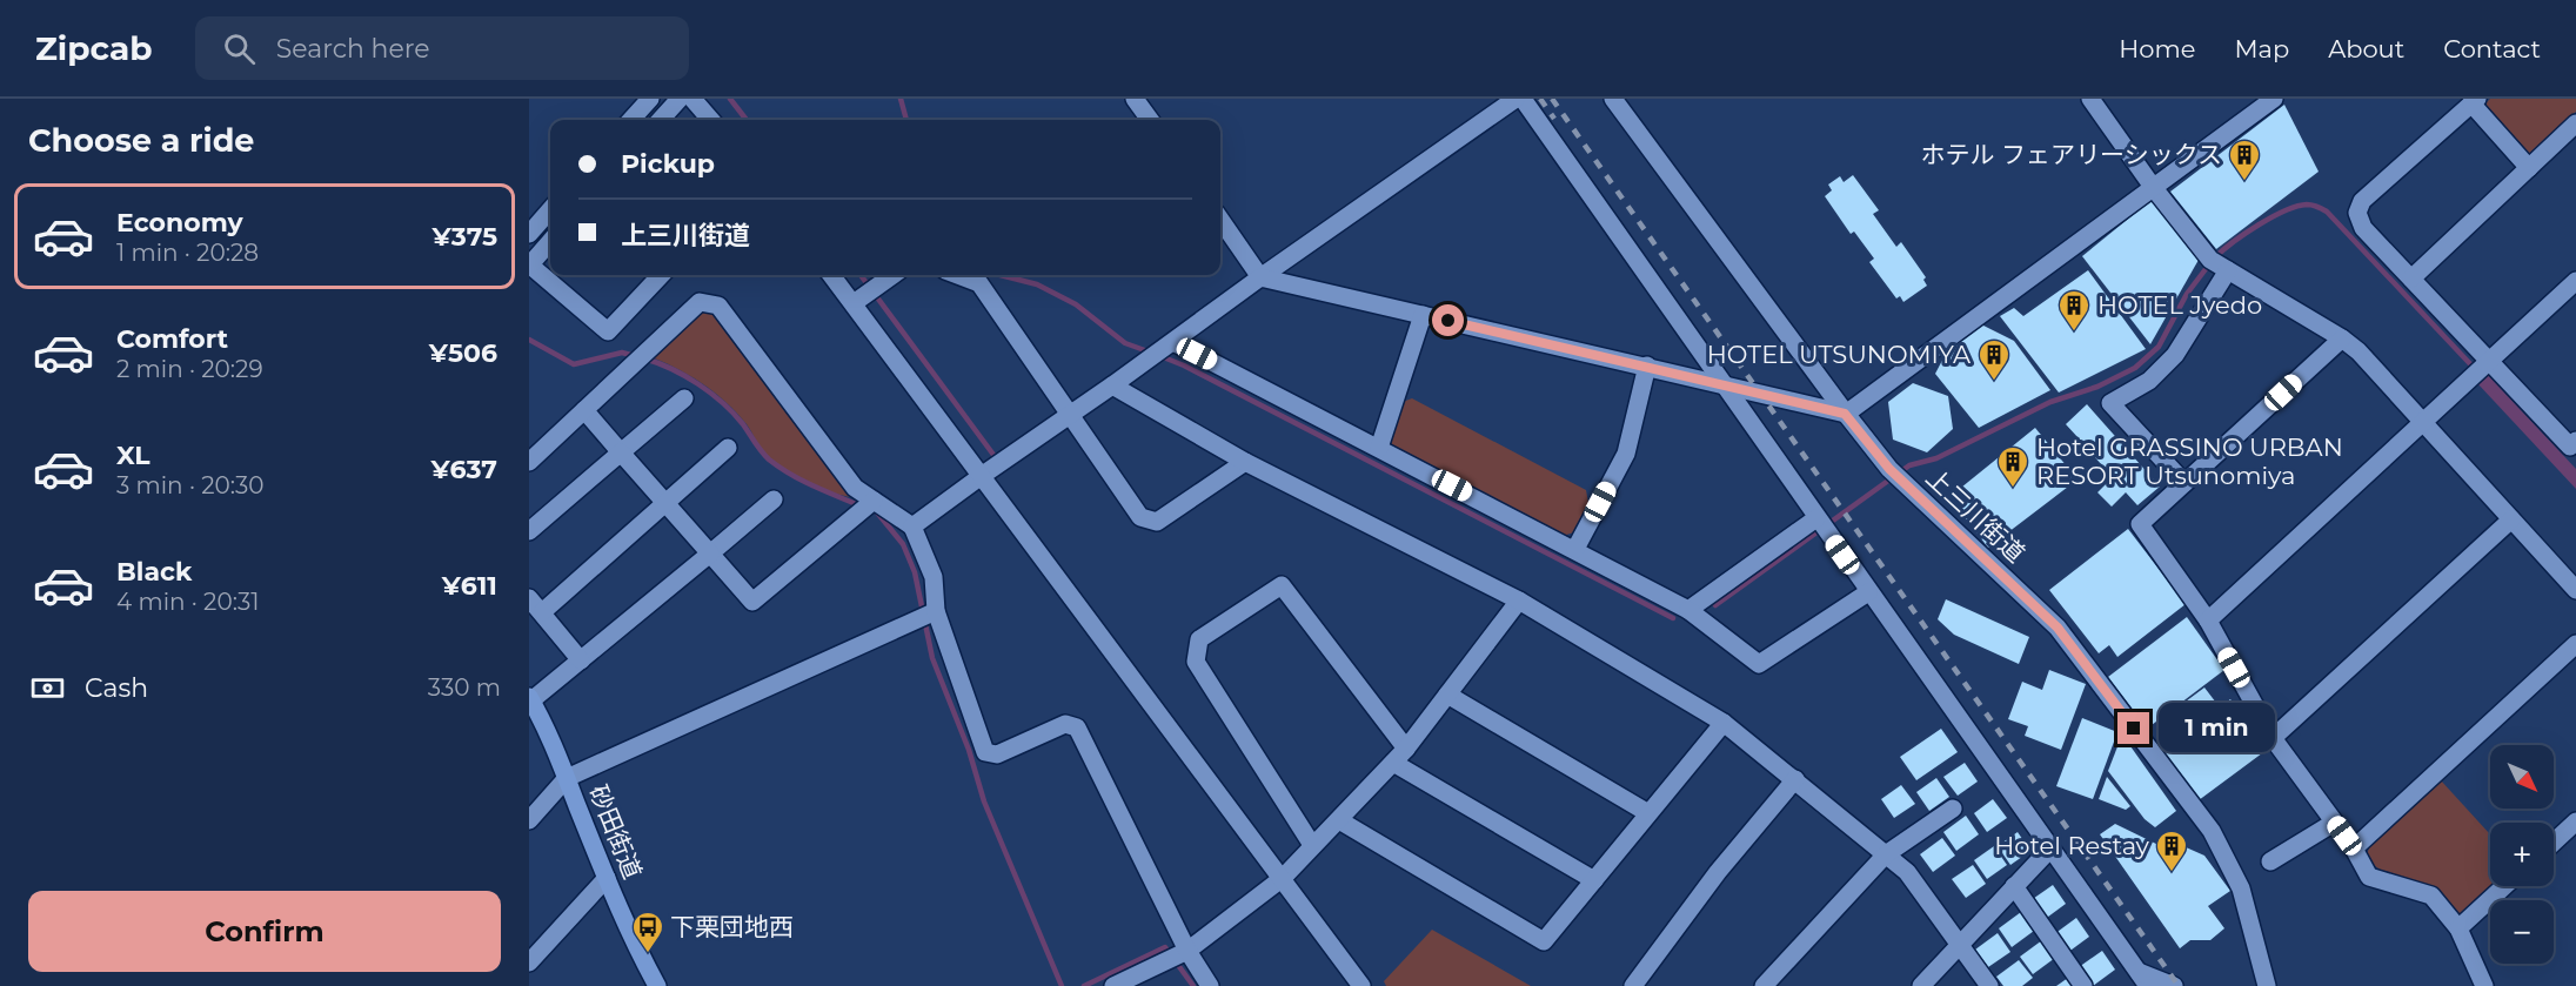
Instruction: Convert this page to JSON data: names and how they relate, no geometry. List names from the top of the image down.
{
  "streets": {
    "main road": ["砂田街道"],
    "street": ["上三川街道"]
  },
  "places": {
    "building": [
      "ホテル フェアリーシックス",
      "HOTEL Jyedo",
      "HOTEL UTSUNOMIYA",
      "Hotel GRASSINO URBAN RESORT Utsunomiya",
      "Hotel Restay"
    ],
    "bus stop": ["下栗団地西"]
  },
  "north": "bottom right",
  "page": {
    "header": "Zipcab",
    "search": "Search here",
    "nav": [
      "Home",
      "Map",
      "About",
      "Contact"
    ],
    "heading": "Choose a ride",
    "banner": ["Pickup", "上三川街道"],
    "list": [
      {
        "name": "Economy",
        "note": "1 min · 20:28",
        "value": "¥375"
      },
      {
        "name": "Comfort",
        "note": "2 min · 20:29",
        "value": "¥506"
      },
      {
        "name": "XL",
        "note": "3 min · 20:30",
        "value": "¥637"
      },
      {
        "name": "Black",
        "note": "4 min · 20:31",
        "value": "¥611"
      }
    ],
    "pay": ["Cash", "330 m"],
    "bubble": "1 min",
    "map_buttons": ["+", "−"],
    "buttons": "Confirm"
  }
}
